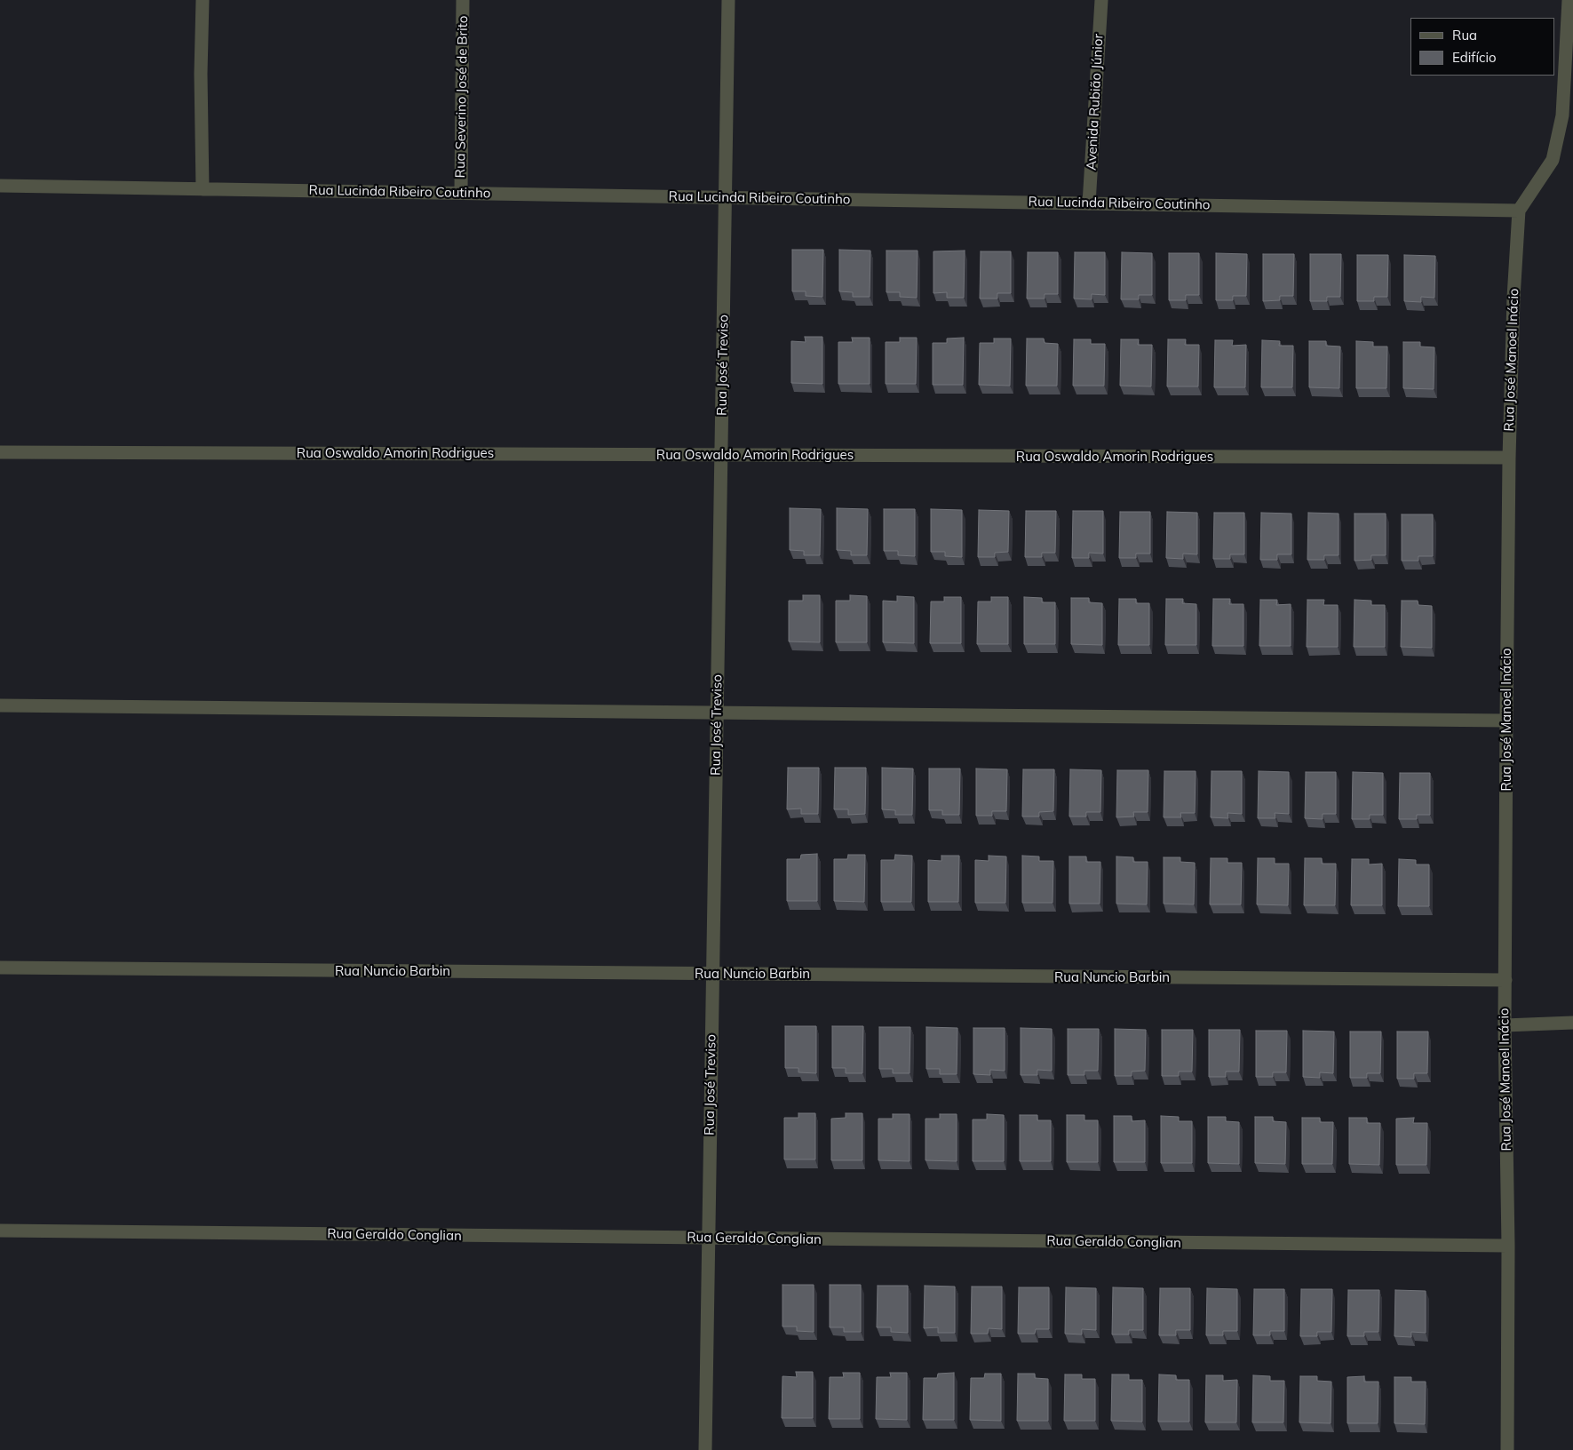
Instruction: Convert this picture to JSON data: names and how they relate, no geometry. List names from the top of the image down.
{
  "streets": {
    "street": [
      "Rua Severino José de Brito",
      "Avenida Rubião Júnior",
      "Rua Lucinda Ribeiro Coutinho",
      "Rua José Manoel Inácio",
      "Rua José Treviso",
      "Rua Oswaldo Amorin Rodrigues",
      "Rua Nuncio Barbin",
      "Rua Geraldo Conglian"
    ]
  },
  "crossings": [
    ["Rua Severino José de Brito", "Rua Lucinda Ribeiro Coutinho"],
    ["Avenida Rubião Júnior", "Rua Lucinda Ribeiro Coutinho"],
    ["Rua Lucinda Ribeiro Coutinho", "Rua José Manoel Inácio"],
    ["Rua Lucinda Ribeiro Coutinho", "Rua José Treviso"],
    ["Rua José Manoel Inácio", "Rua Oswaldo Amorin Rodrigues"],
    ["Rua José Manoel Inácio", "Rua Nuncio Barbin"],
    ["Rua José Manoel Inácio", "Rua Geraldo Conglian"],
    ["Rua José Treviso", "Rua Oswaldo Amorin Rodrigues"],
    ["Rua José Treviso", "Rua Nuncio Barbin"],
    ["Rua José Treviso", "Rua Geraldo Conglian"]
  ],
  "legend": ["Rua", "Edifício"]
}
